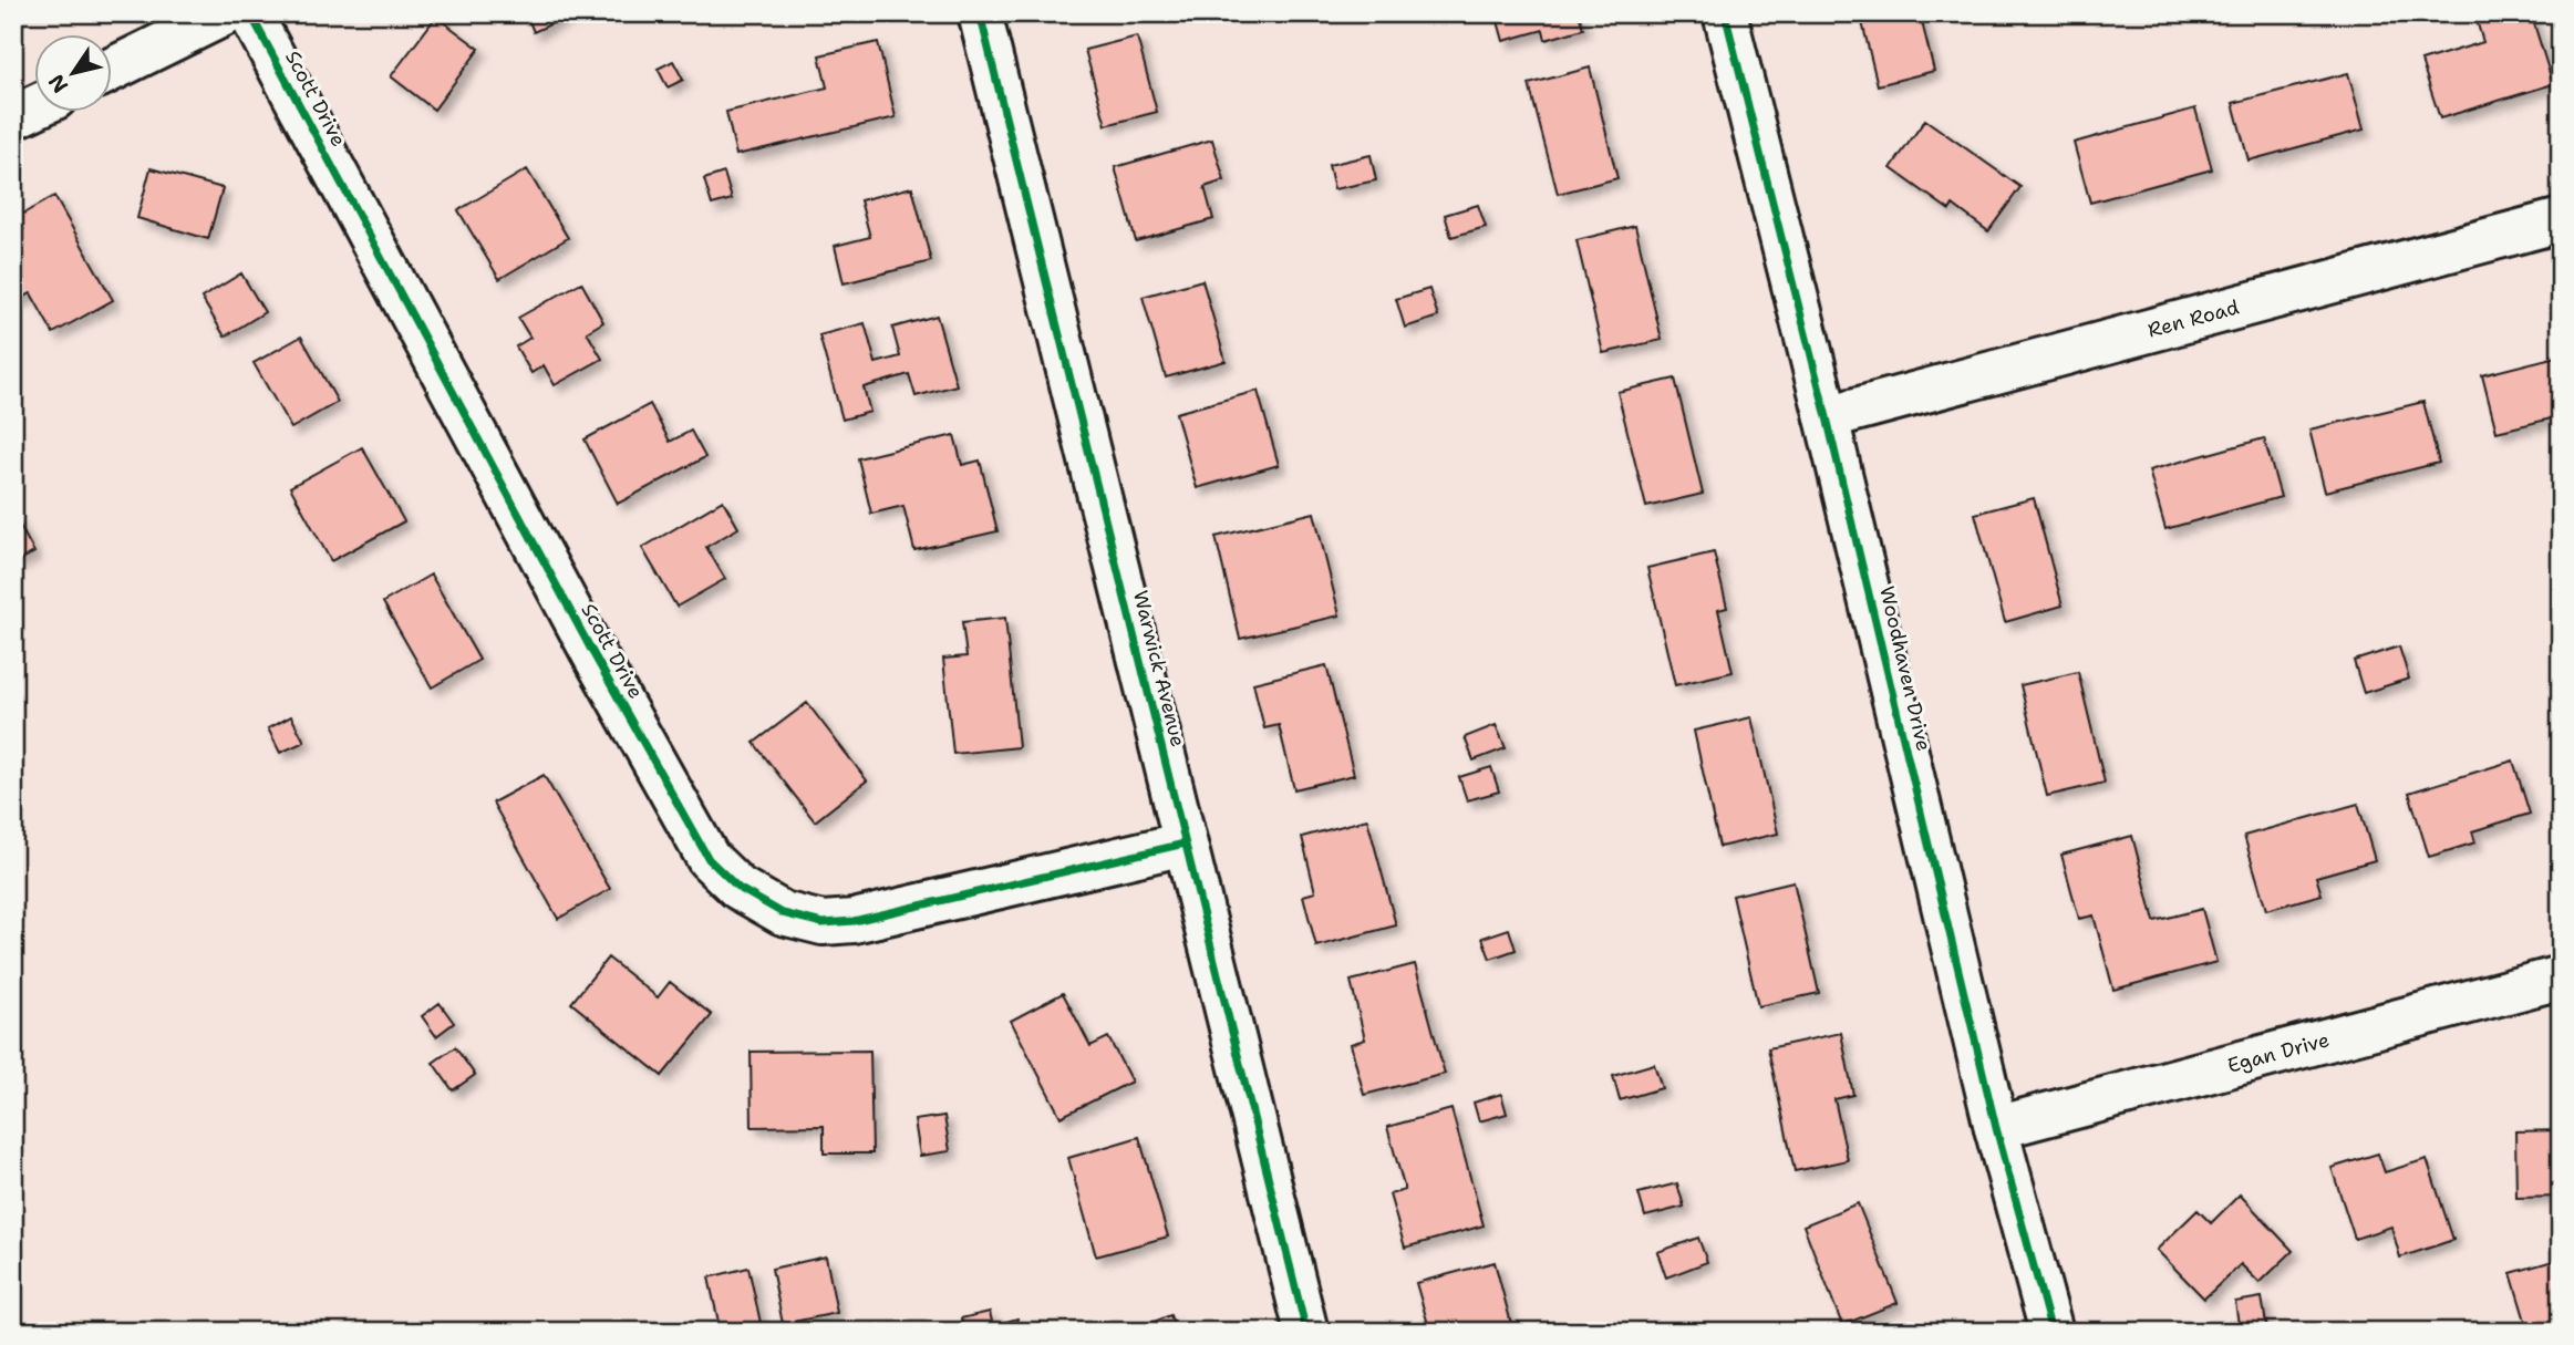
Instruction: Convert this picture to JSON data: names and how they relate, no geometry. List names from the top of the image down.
{
  "streets": {
    "street": [
      "Scott Drive",
      "Ren Road",
      "Warwick Avenue",
      "Woodhaven Drive",
      "Egan Drive"
    ]
  },
  "crossings": [
    ["Scott Drive", "Warwick Avenue"],
    ["Ren Road", "Woodhaven Drive"],
    ["Woodhaven Drive", "Egan Drive"]
  ],
  "north": "bottom left"
}
